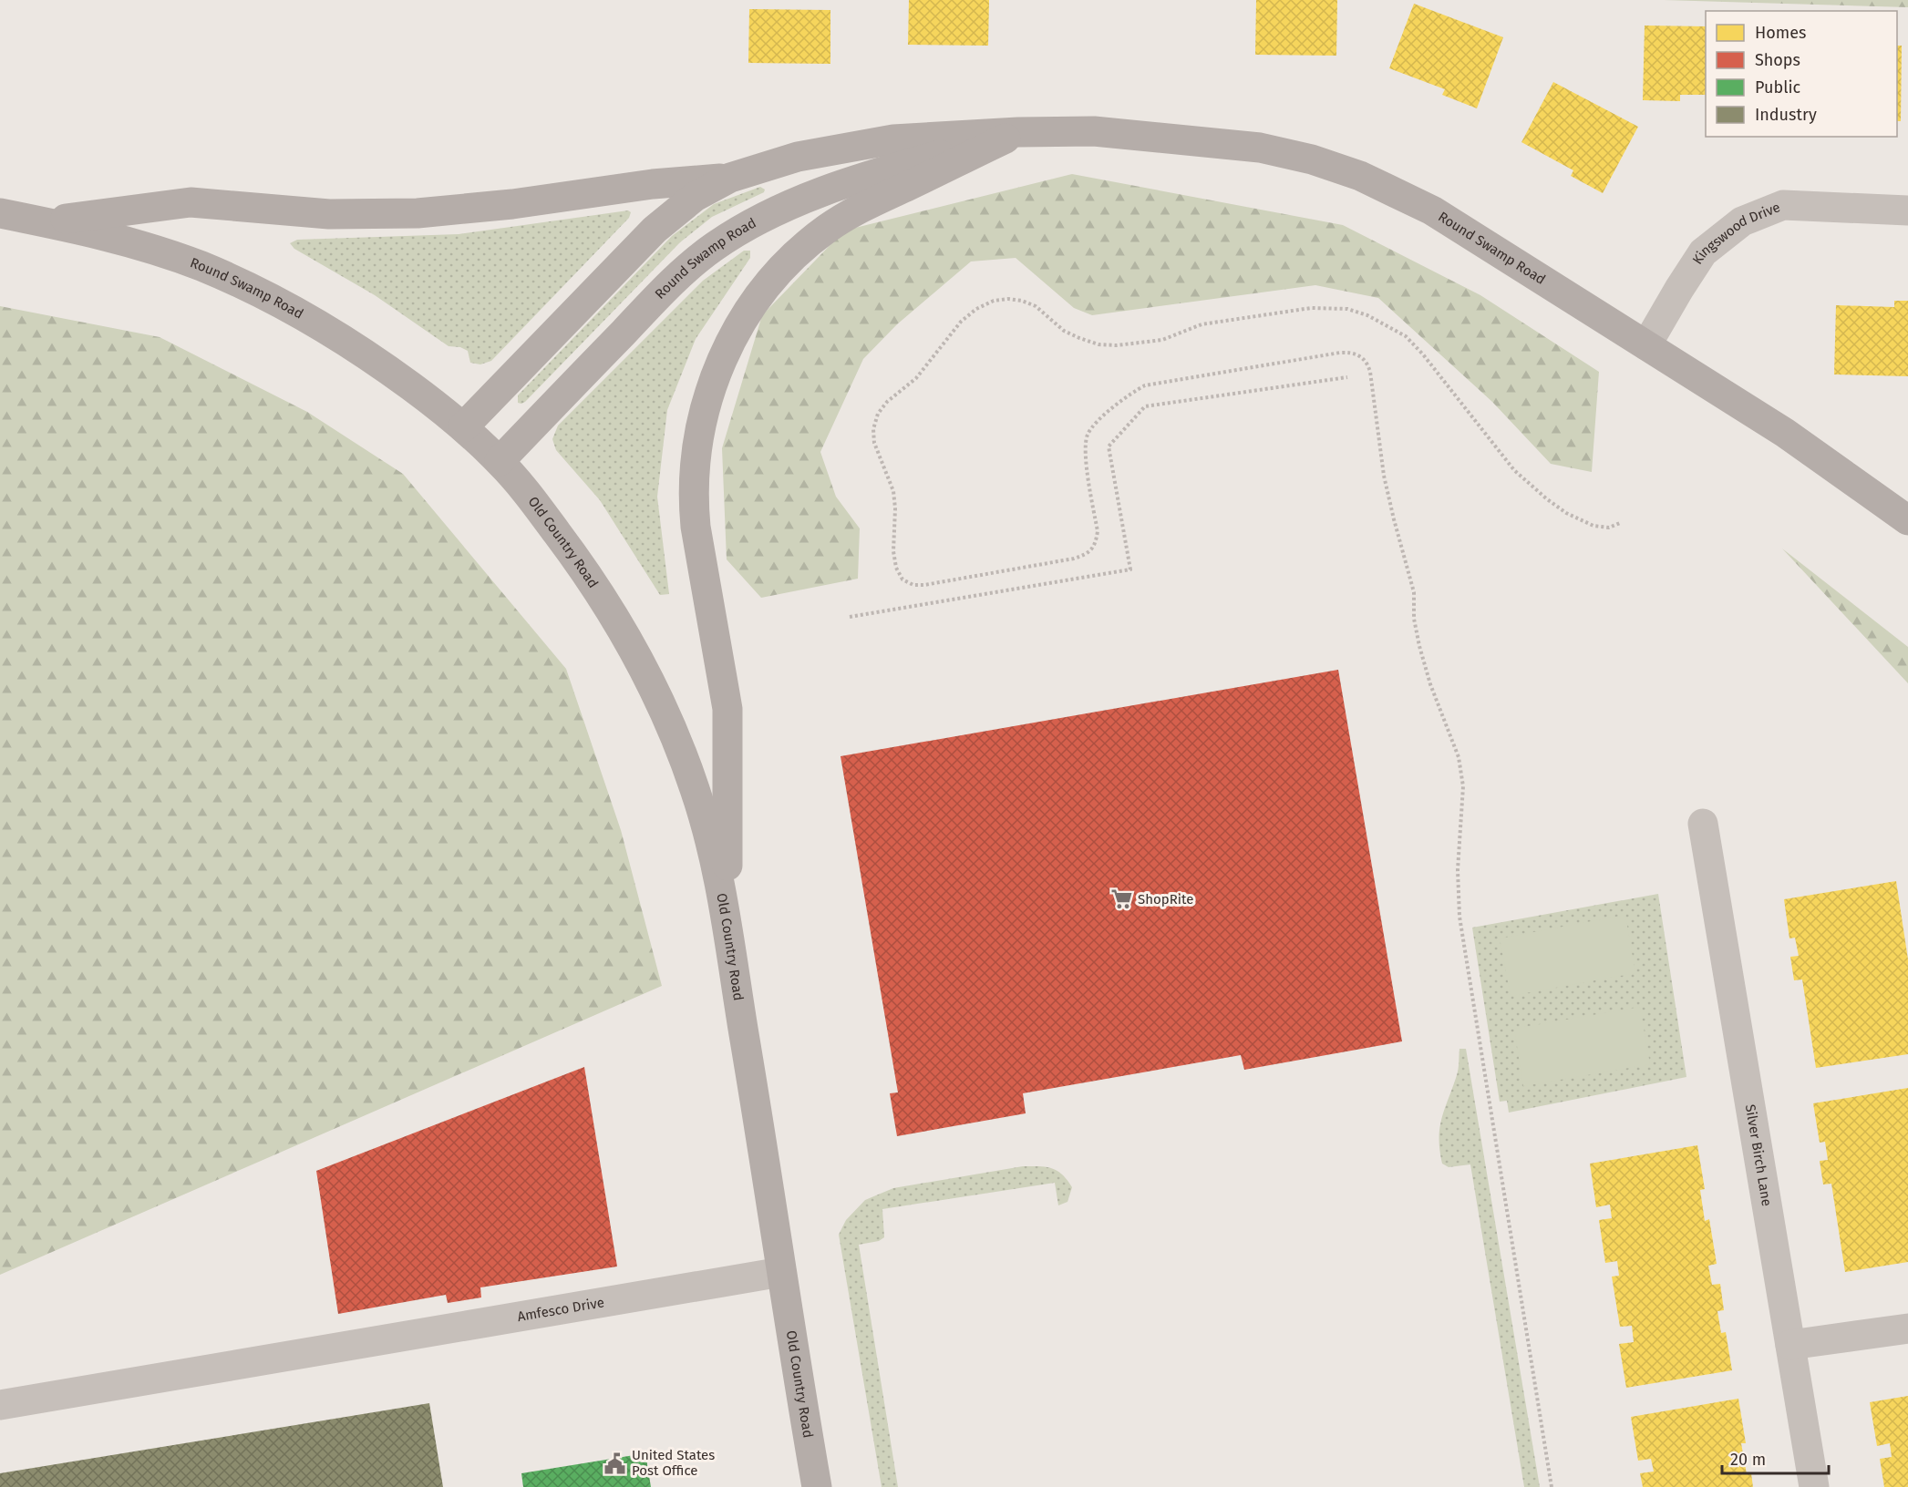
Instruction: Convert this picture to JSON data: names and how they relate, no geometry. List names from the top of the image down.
{
  "streets": {
    "main road": ["Round Swamp Road", "Old Country Road"],
    "street": ["Kingswood Drive", "Silver Birch Lane", "Amfesco Drive"]
  },
  "crossings": [
    ["Kingswood Drive", "Round Swamp Road"],
    ["Round Swamp Road", "Old Country Road"],
    ["Old Country Road", "Amfesco Drive"]
  ],
  "places": {
    "supermarket": ["ShopRite"],
    "public building": ["United States Post Office"]
  },
  "legend": [
    "Homes",
    "Shops",
    "Public",
    "Industry"
  ],
  "scale_bar": "20 m"
}
